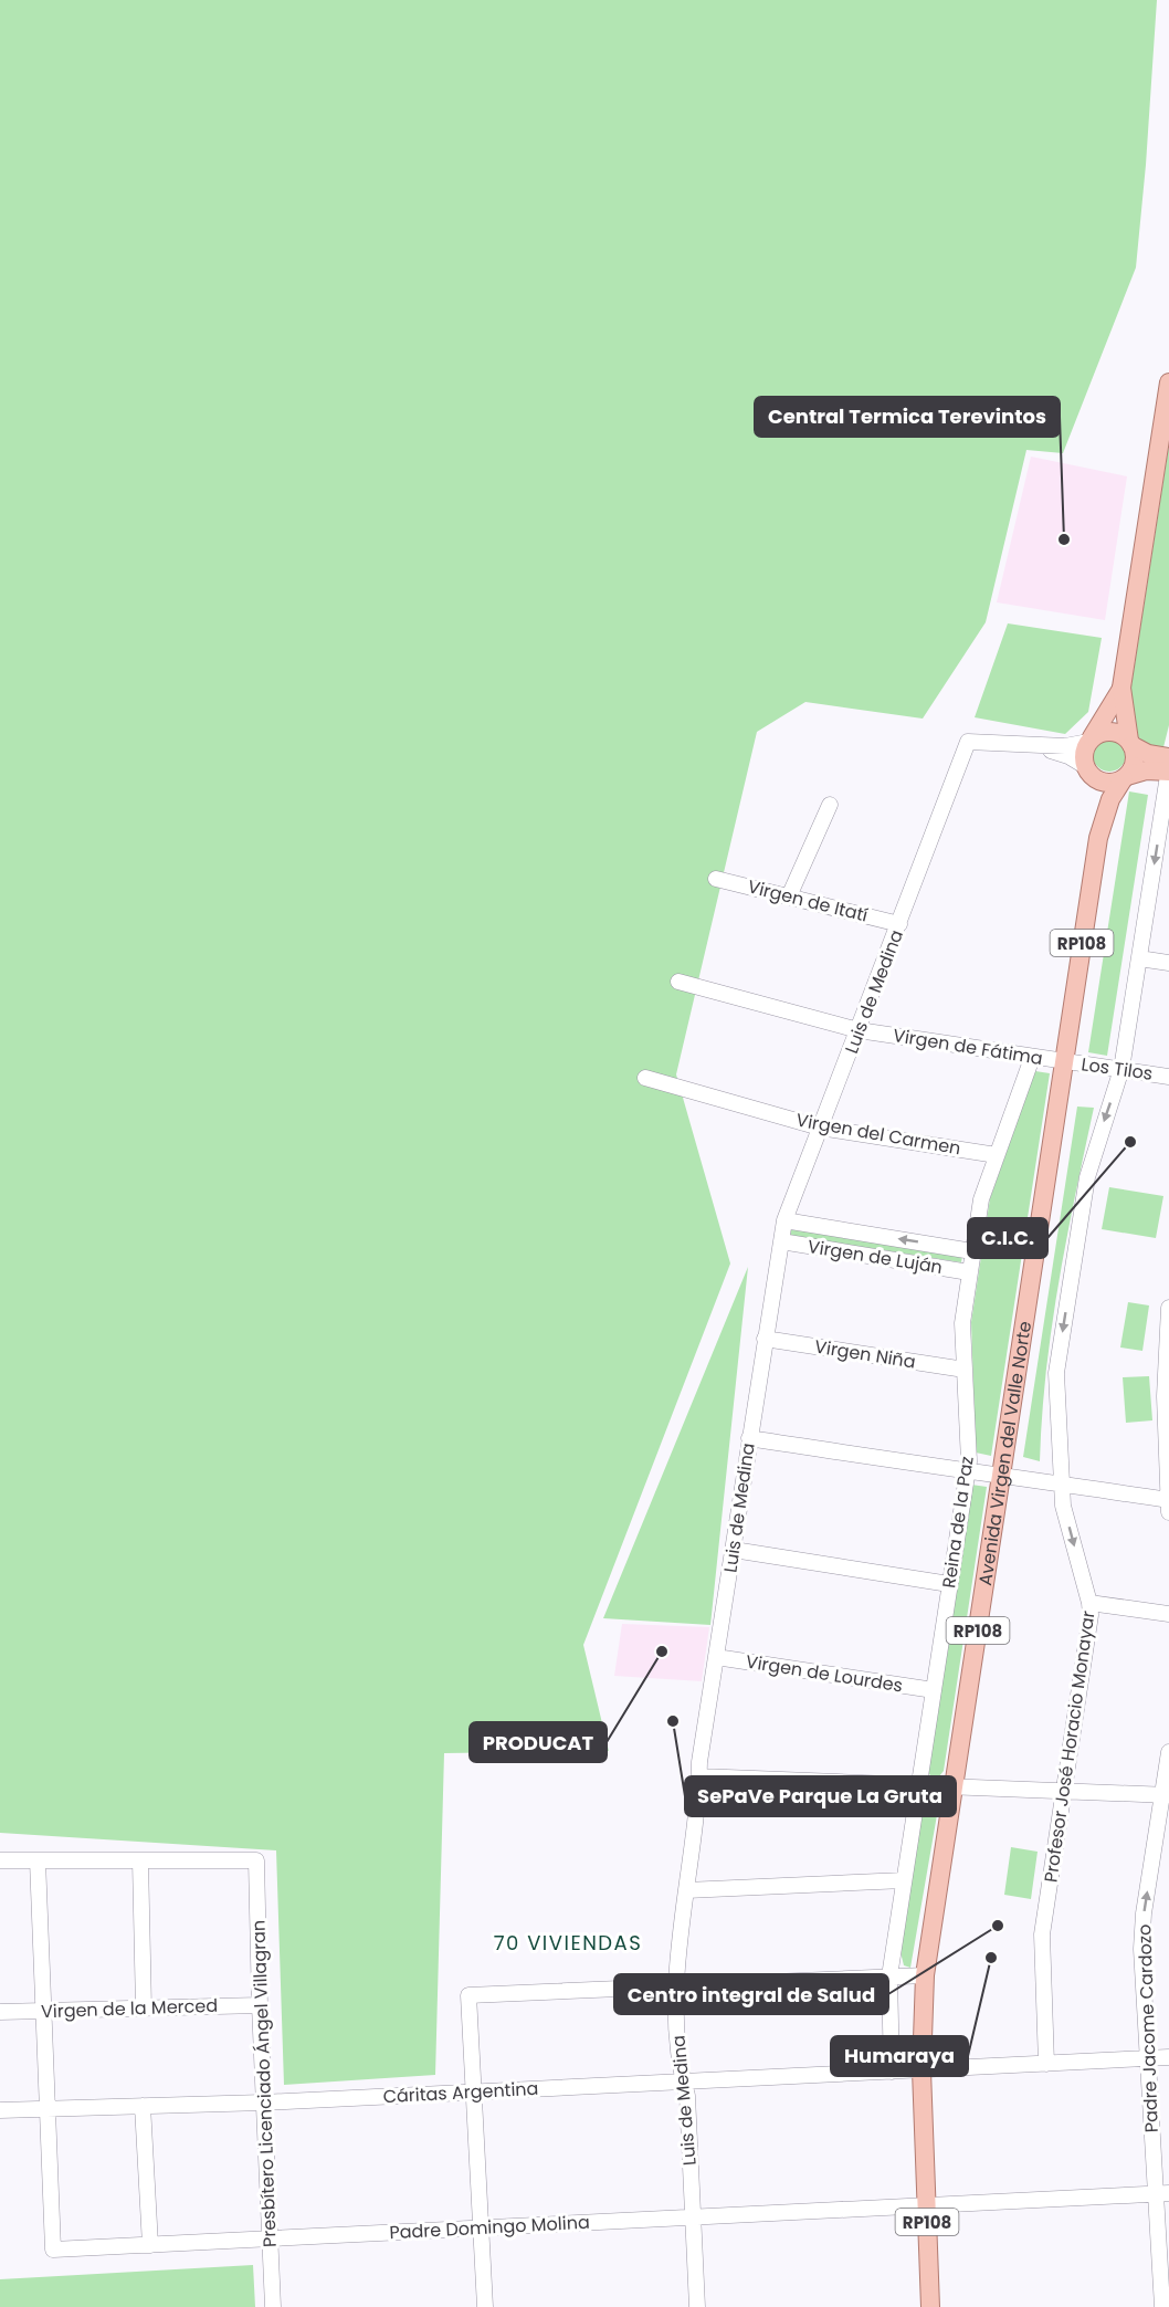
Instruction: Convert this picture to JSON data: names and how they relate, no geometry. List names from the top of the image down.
{
  "streets": {
    "main road": ["RP108", "Avenida Virgen del Valle Norte"],
    "street": [
      "Virgen de Itatí",
      "Luis de Medina",
      "Virgen de Fátima",
      "Los Tilos",
      "Virgen del Carmen",
      "Virgen de Luján",
      "Virgen Niña",
      "Reina de la Paz",
      "Virgen de Lourdes",
      "Profesor José Horacio Monayar",
      "Virgen de la Merced",
      "Padre Jacome Cardozo",
      "Presbítero Licenciado Ángel Villagran",
      "Cáritas Argentina",
      "Padre Domingo Molina"
    ]
  },
  "crossings": [
    ["Virgen de Itatí", "Luis de Medina"],
    ["RP108", "Avenida Virgen del Valle Norte"],
    ["Luis de Medina", "Virgen de Fátima"],
    ["Luis de Medina", "Virgen del Carmen"],
    ["Luis de Medina", "Virgen de Luján"],
    ["Luis de Medina", "Virgen Niña"],
    ["Luis de Medina", "Virgen de Lourdes"],
    ["Luis de Medina", "Cáritas Argentina"],
    ["Luis de Medina", "Padre Domingo Molina"],
    ["Virgen de Fátima", "Los Tilos"],
    ["Virgen de Fátima", "Avenida Virgen del Valle Norte"],
    ["Virgen de Fátima", "Reina de la Paz"],
    ["Los Tilos", "Avenida Virgen del Valle Norte"],
    ["Los Tilos", "Profesor José Horacio Monayar"],
    ["Virgen del Carmen", "Reina de la Paz"],
    ["Virgen de Luján", "Reina de la Paz"],
    ["Virgen Niña", "Reina de la Paz"],
    ["Avenida Virgen del Valle Norte", "Cáritas Argentina"],
    ["Avenida Virgen del Valle Norte", "Padre Domingo Molina"],
    ["Reina de la Paz", "Virgen de Lourdes"],
    ["Reina de la Paz", "Cáritas Argentina"],
    ["Profesor José Horacio Monayar", "Cáritas Argentina"],
    ["Virgen de la Merced", "Presbítero Licenciado Ángel Villagran"],
    ["Padre Jacome Cardozo", "Cáritas Argentina"],
    ["Padre Jacome Cardozo", "Padre Domingo Molina"],
    ["Presbítero Licenciado Ángel Villagran", "Cáritas Argentina"],
    ["Presbítero Licenciado Ángel Villagran", "Padre Domingo Molina"],
    ["Cáritas Argentina", "Padre Domingo Molina"]
  ],
  "one_way": ["Profesor José Horacio Monayar", "Padre Jacome Cardozo"],
  "districts": ["70 VIVIENDAS"],
  "places": [
    "Central Termica Terevintos",
    "C.I.C.",
    "PRODUCAT",
    "SePaVe Parque La Gruta",
    "Centro integral de Salud",
    "Humaraya"
  ]
}
